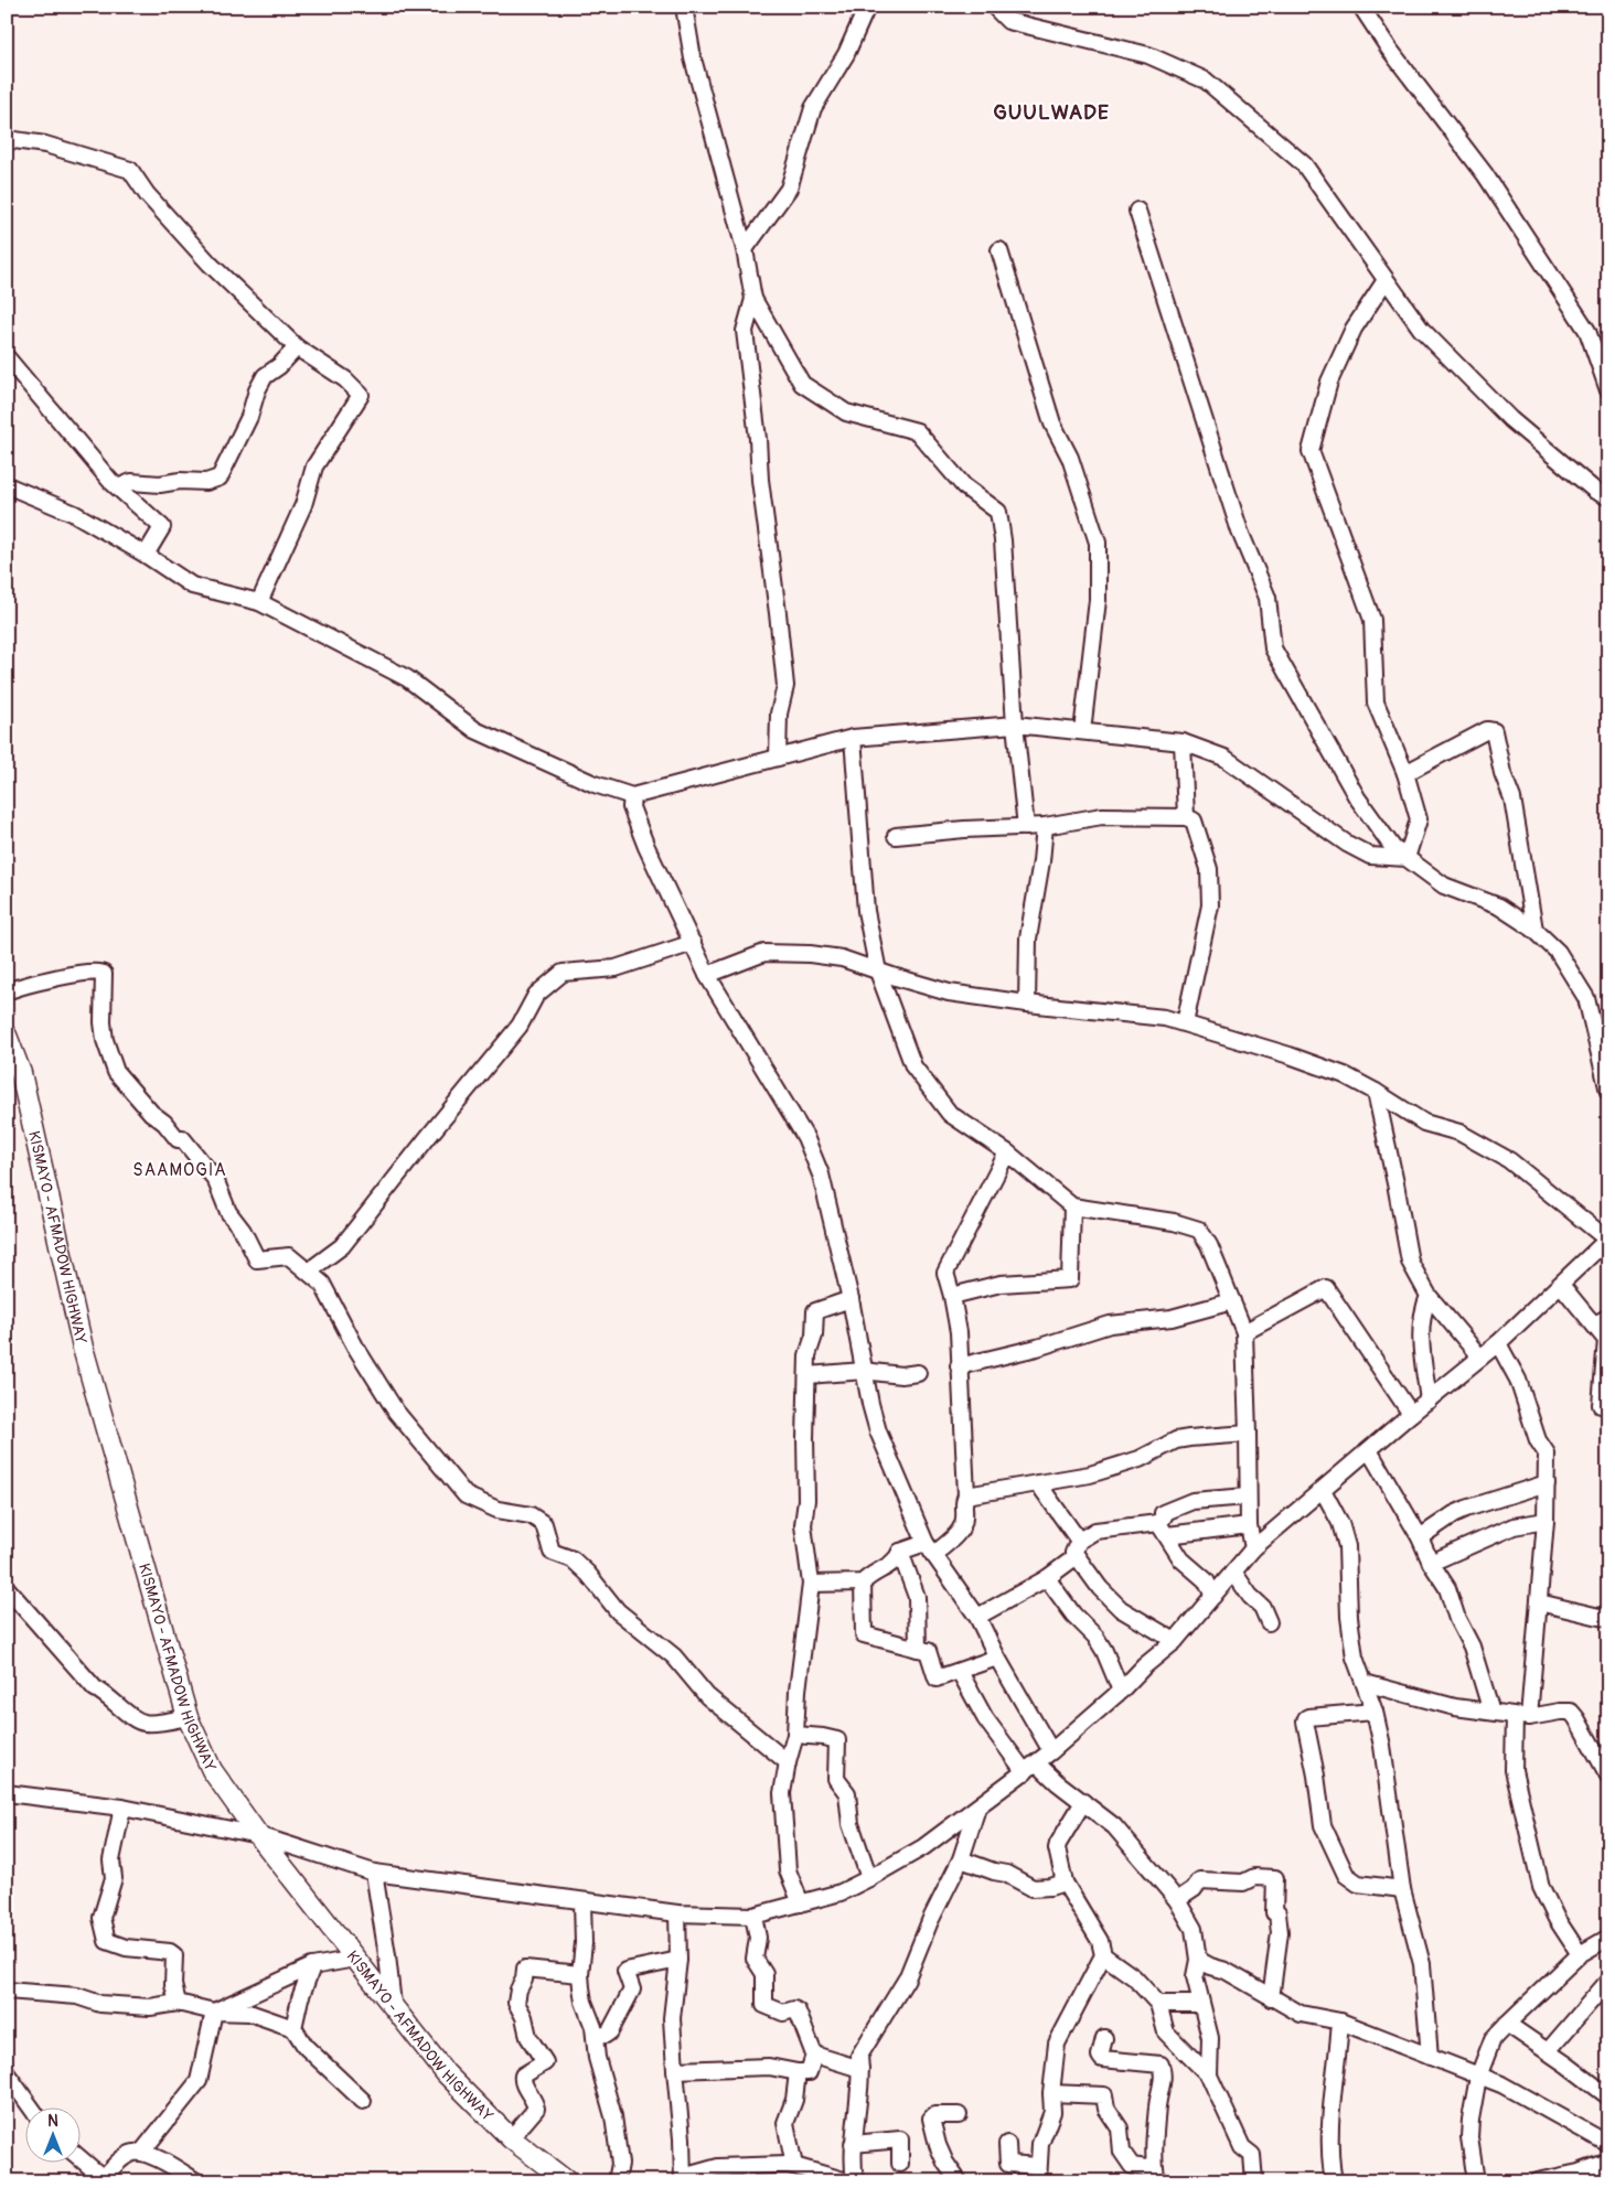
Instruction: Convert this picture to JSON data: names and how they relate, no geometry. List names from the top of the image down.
{
  "streets": {
    "main road": ["KISMAYO - AFMADOW HIGHWAY"]
  },
  "districts": ["GUULWADE", "SAAMOGIA"],
  "north": "top"
}
